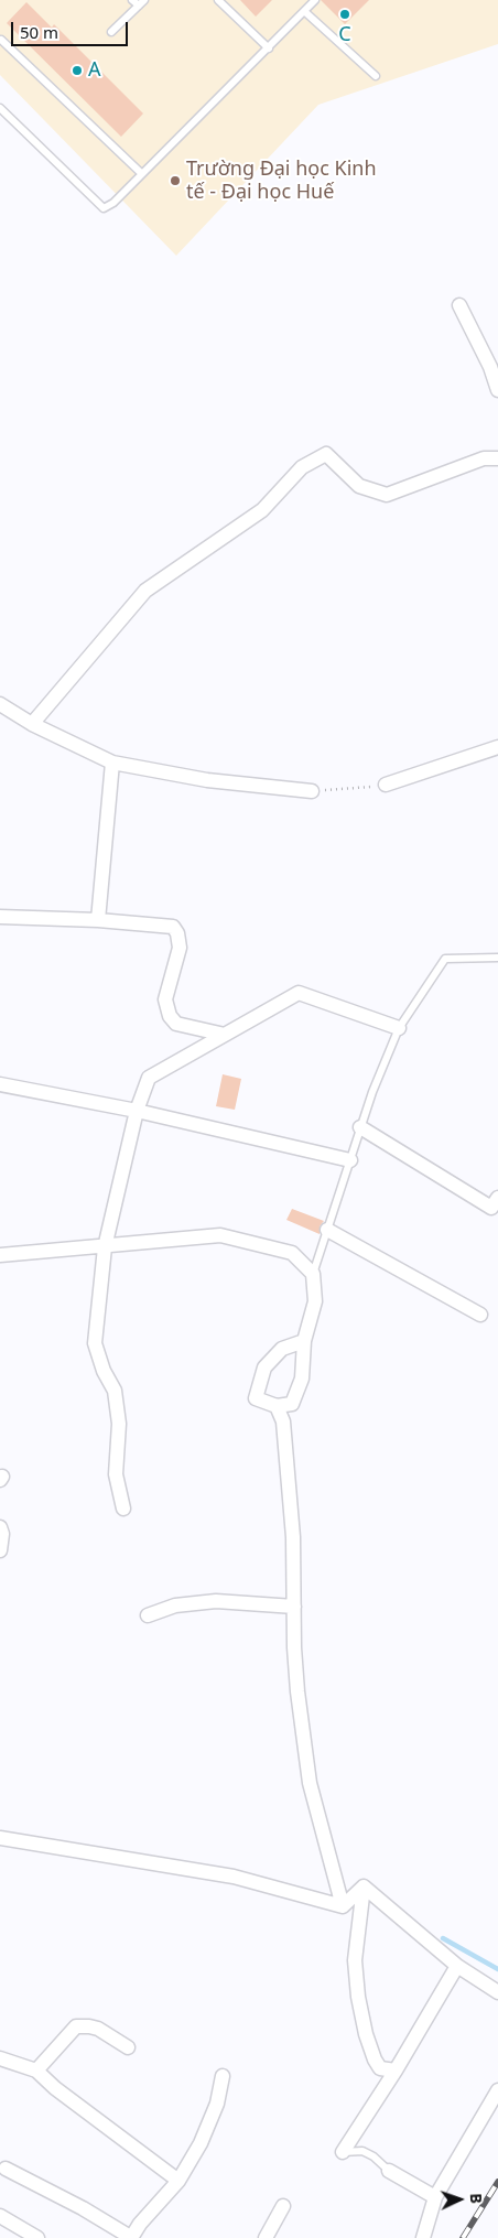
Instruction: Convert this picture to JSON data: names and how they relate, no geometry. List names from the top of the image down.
{
  "places": ["C", "A", "Trường Đại học Kinh tế - Đại học Huế"],
  "scale_bar": "50 m",
  "north": "right"
}
